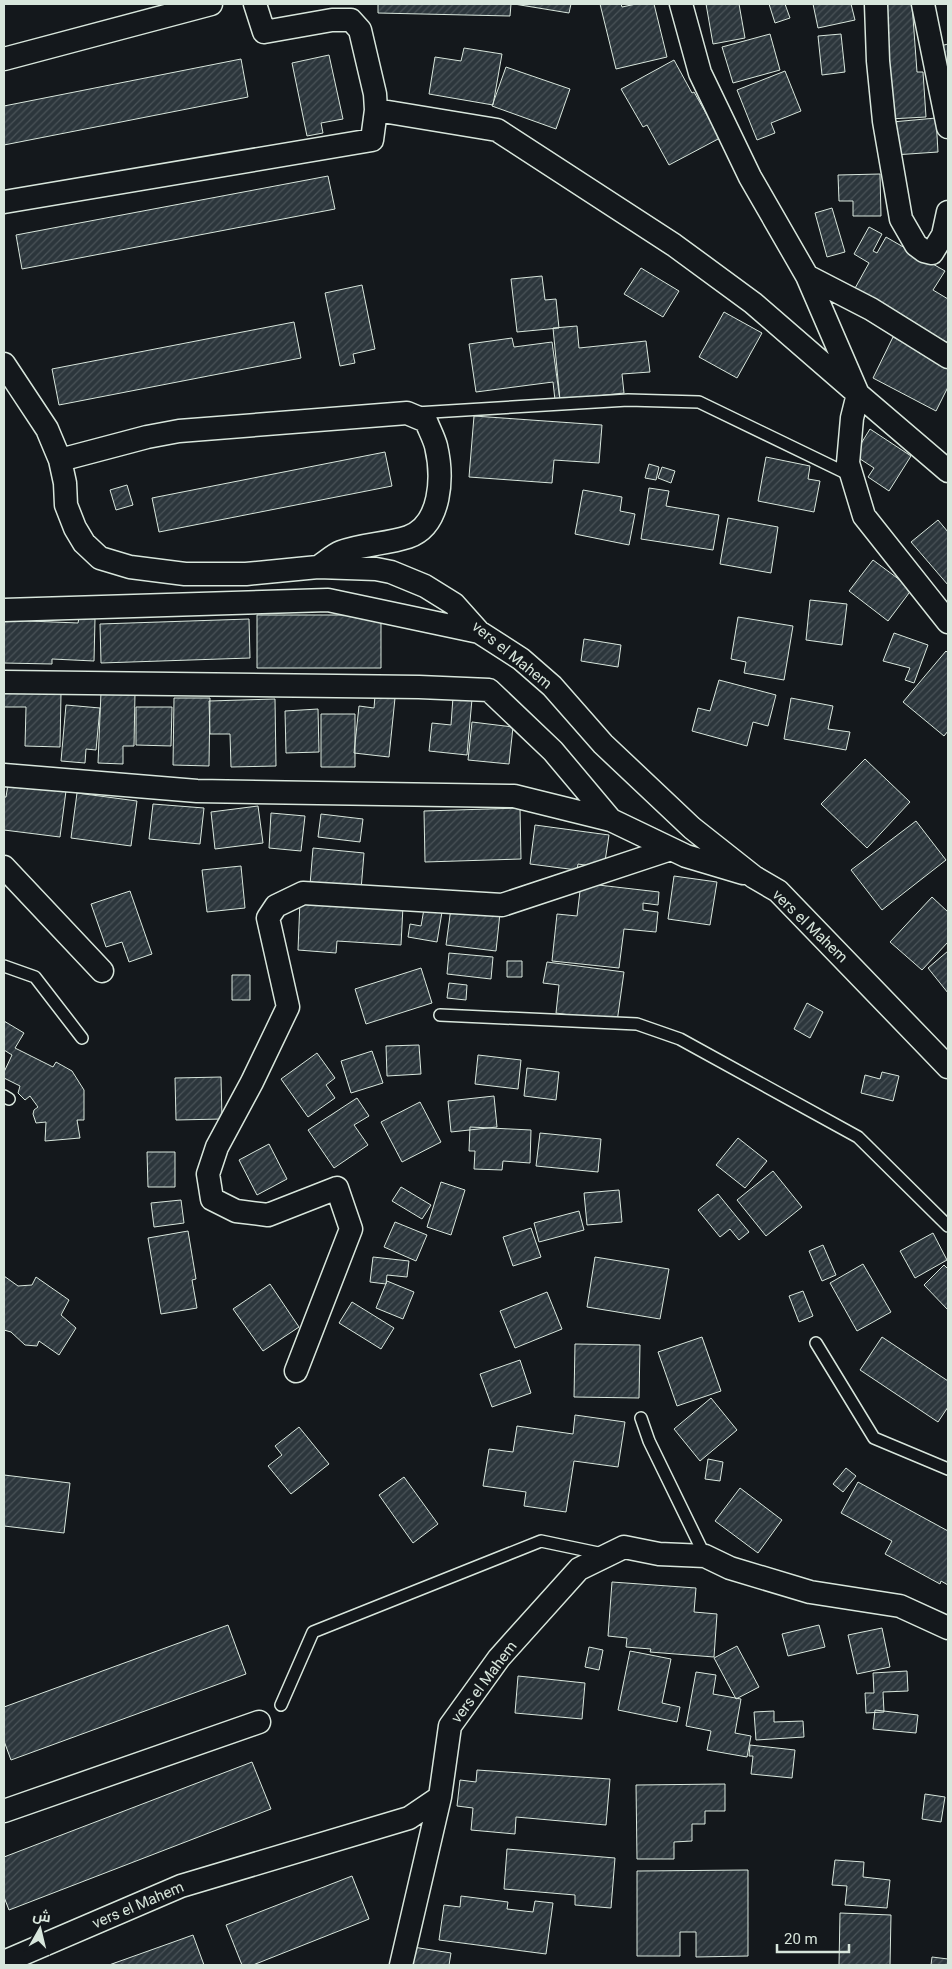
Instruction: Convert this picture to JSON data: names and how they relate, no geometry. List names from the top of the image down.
{
  "streets": {
    "street": ["vers el Mahem"]
  },
  "scale_bar": "20 m",
  "north": "top"
}
